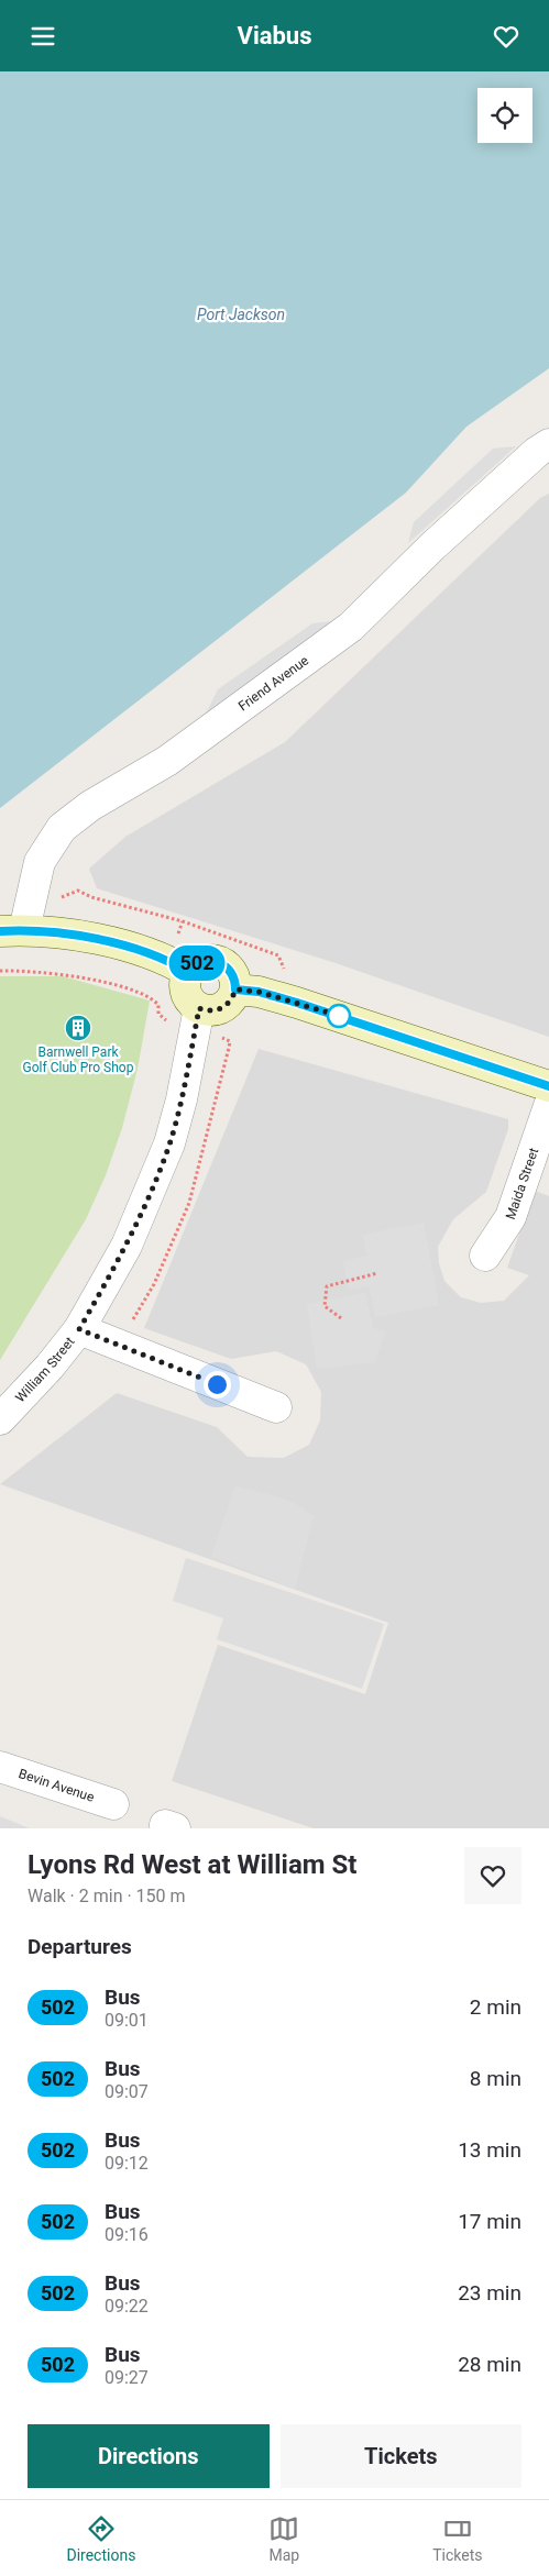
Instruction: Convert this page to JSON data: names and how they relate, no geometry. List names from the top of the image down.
{
  "streets": {
    "street": [
      "Friend Avenue",
      "Maida Street",
      "William Street",
      "Bevin Avenue"
    ]
  },
  "water": ["Port Jackson"],
  "places": {
    "building": ["Barnwell Park Golf Club Pro Shop"]
  },
  "lines": ["bus line 502"],
  "page": {
    "header": "Viabus",
    "on_map": "502",
    "heading": [
      ["Lyons Rd West at William St", "Walk · 2 min · 150 m"],
      "Departures"
    ],
    "list": [
      {
        "mark": "502",
        "name": "Bus",
        "note": "09:01",
        "value": "2 min"
      },
      {
        "mark": "502",
        "name": "Bus",
        "note": "09:07",
        "value": "8 min"
      },
      {
        "mark": "502",
        "name": "Bus",
        "note": "09:12",
        "value": "13 min"
      },
      {
        "mark": "502",
        "name": "Bus",
        "note": "09:16",
        "value": "17 min"
      },
      {
        "mark": "502",
        "name": "Bus",
        "note": "09:22",
        "value": "23 min"
      },
      {
        "mark": "502",
        "name": "Bus",
        "note": "09:27",
        "value": "28 min"
      }
    ],
    "buttons": ["Directions", "Tickets"],
    "tabs": ["Directions", "Map", "Tickets"]
  }
}
